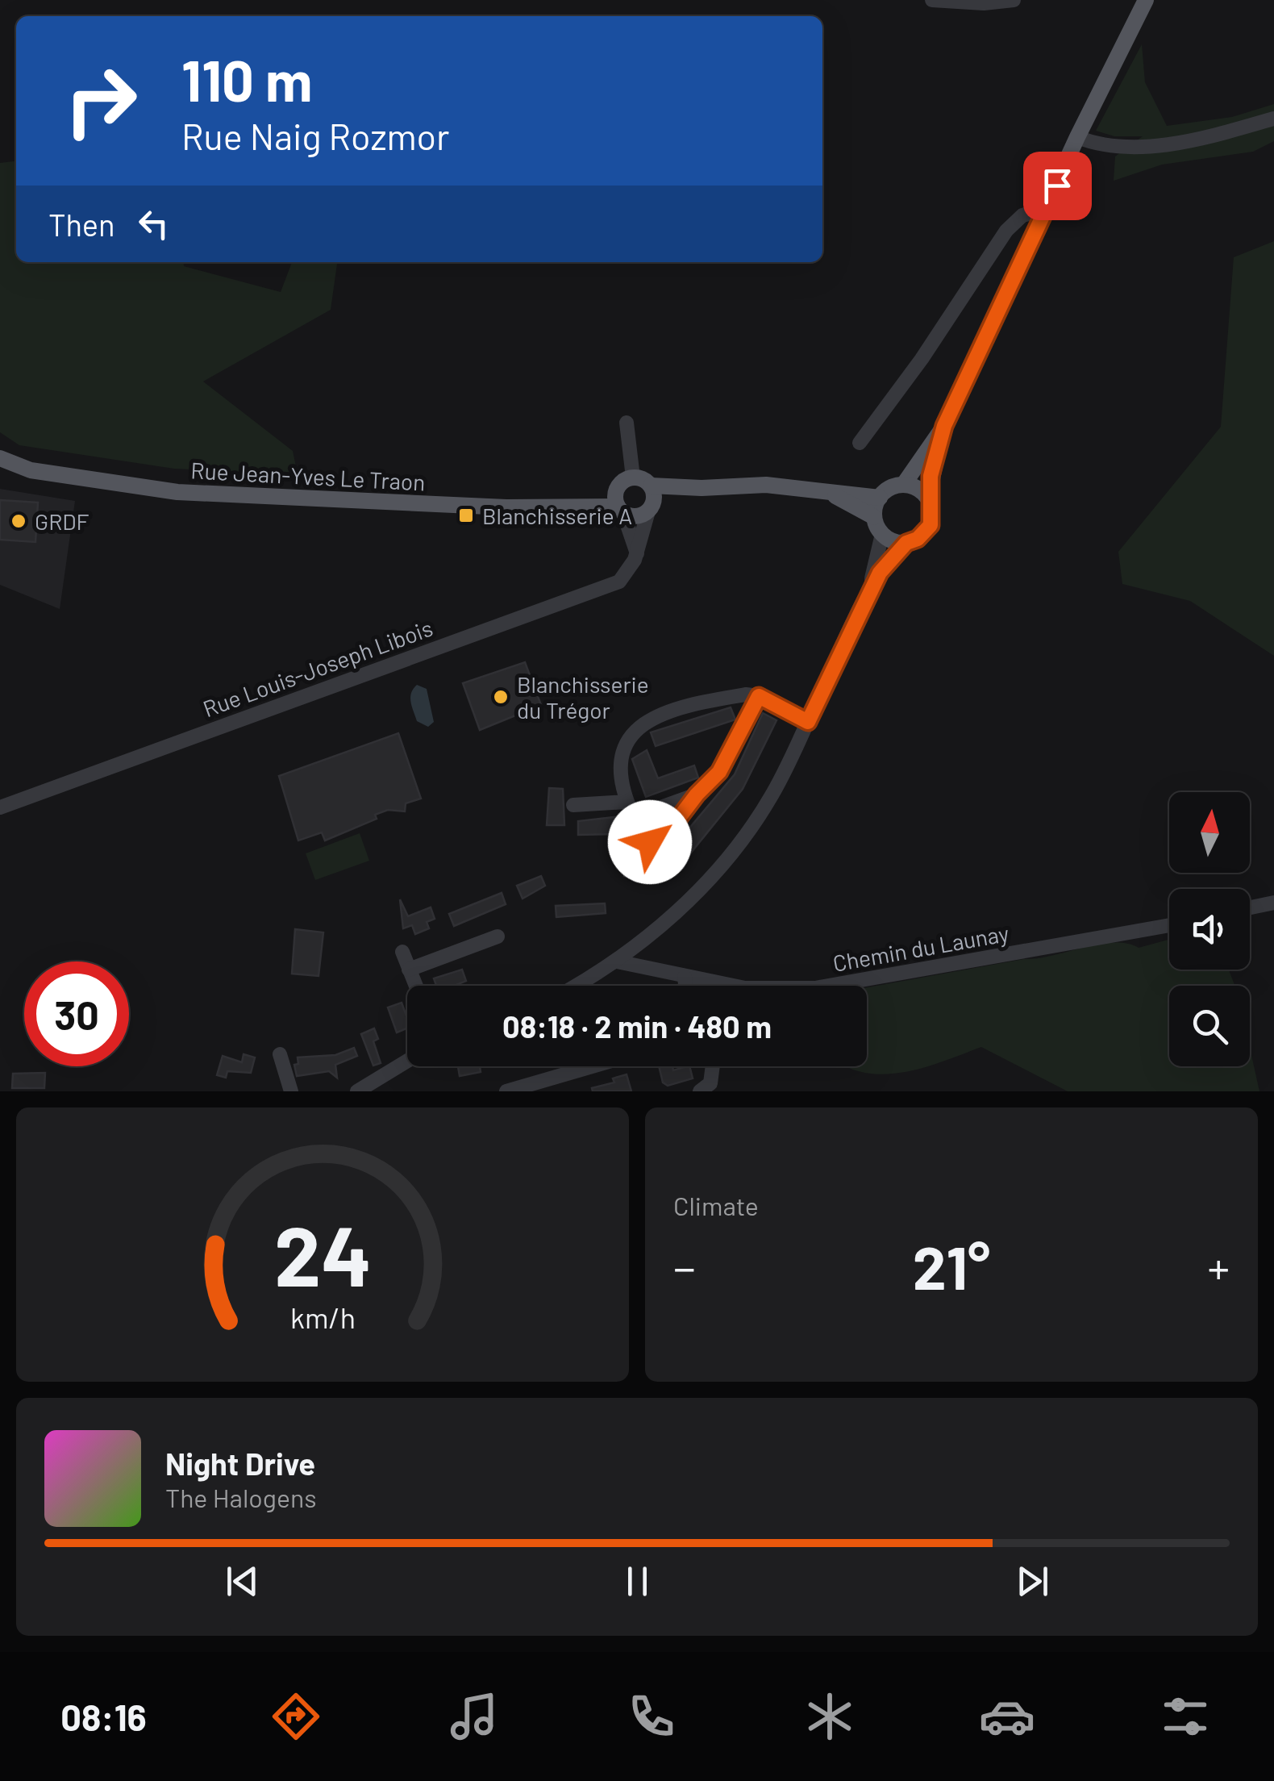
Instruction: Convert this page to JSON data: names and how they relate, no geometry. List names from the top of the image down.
{
  "streets": {
    "main road": ["Rue Jean-Yves Le Traon"],
    "street": ["Rue Louis-Joseph Libois", "Chemin du Launay"]
  },
  "crossings": [
    ["Rue Jean-Yves Le Traon", "Rue Louis-Joseph Libois"]
  ],
  "places": {
    "transit": ["Blanchisserie A"],
    "other": ["GRDF", "Blanchisserie du Trégor"]
  },
  "north": "top",
  "page": {
    "turn": ["110 m", "Rue Naig Rozmor"],
    "then": "Then",
    "limit": "30",
    "trip": "08:18 · 2 min · 480 m",
    "tile": "Climate",
    "heat": ["−", "21°", "+"],
    "song": ["Night Drive", "The Halogens"],
    "tabs": "08:16",
    "gauge": ["24", "km/h"]
  }
}
